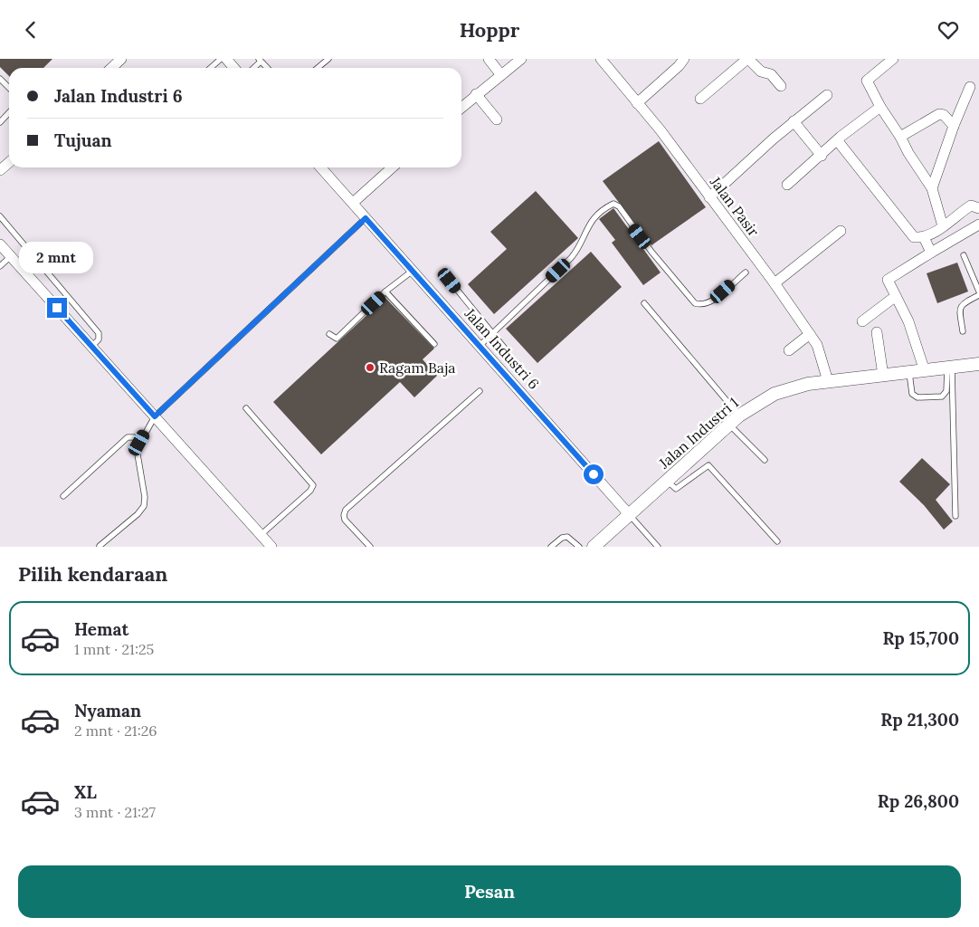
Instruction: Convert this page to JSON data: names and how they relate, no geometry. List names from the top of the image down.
{
  "streets": {
    "street": ["Jalan Pasir", "Jalan Industri 6", "Jalan Industri 1"]
  },
  "crossings": [
    ["Jalan Pasir", "Jalan Industri 1"],
    ["Jalan Industri 6", "Jalan Industri 1"]
  ],
  "places": ["Ragam Baja"],
  "page": {
    "header": "Hoppr",
    "banner": ["Jalan Industri 6", "Tujuan"],
    "bubble": "2 mnt",
    "heading": "Pilih kendaraan",
    "list": [
      {
        "name": "Hemat",
        "note": "1 mnt · 21:25",
        "value": "Rp 15,700"
      },
      {
        "name": "Nyaman",
        "note": "2 mnt · 21:26",
        "value": "Rp 21,300"
      },
      {
        "name": "XL",
        "note": "3 mnt · 21:27",
        "value": "Rp 26,800"
      }
    ],
    "buttons": "Pesan"
  }
}
